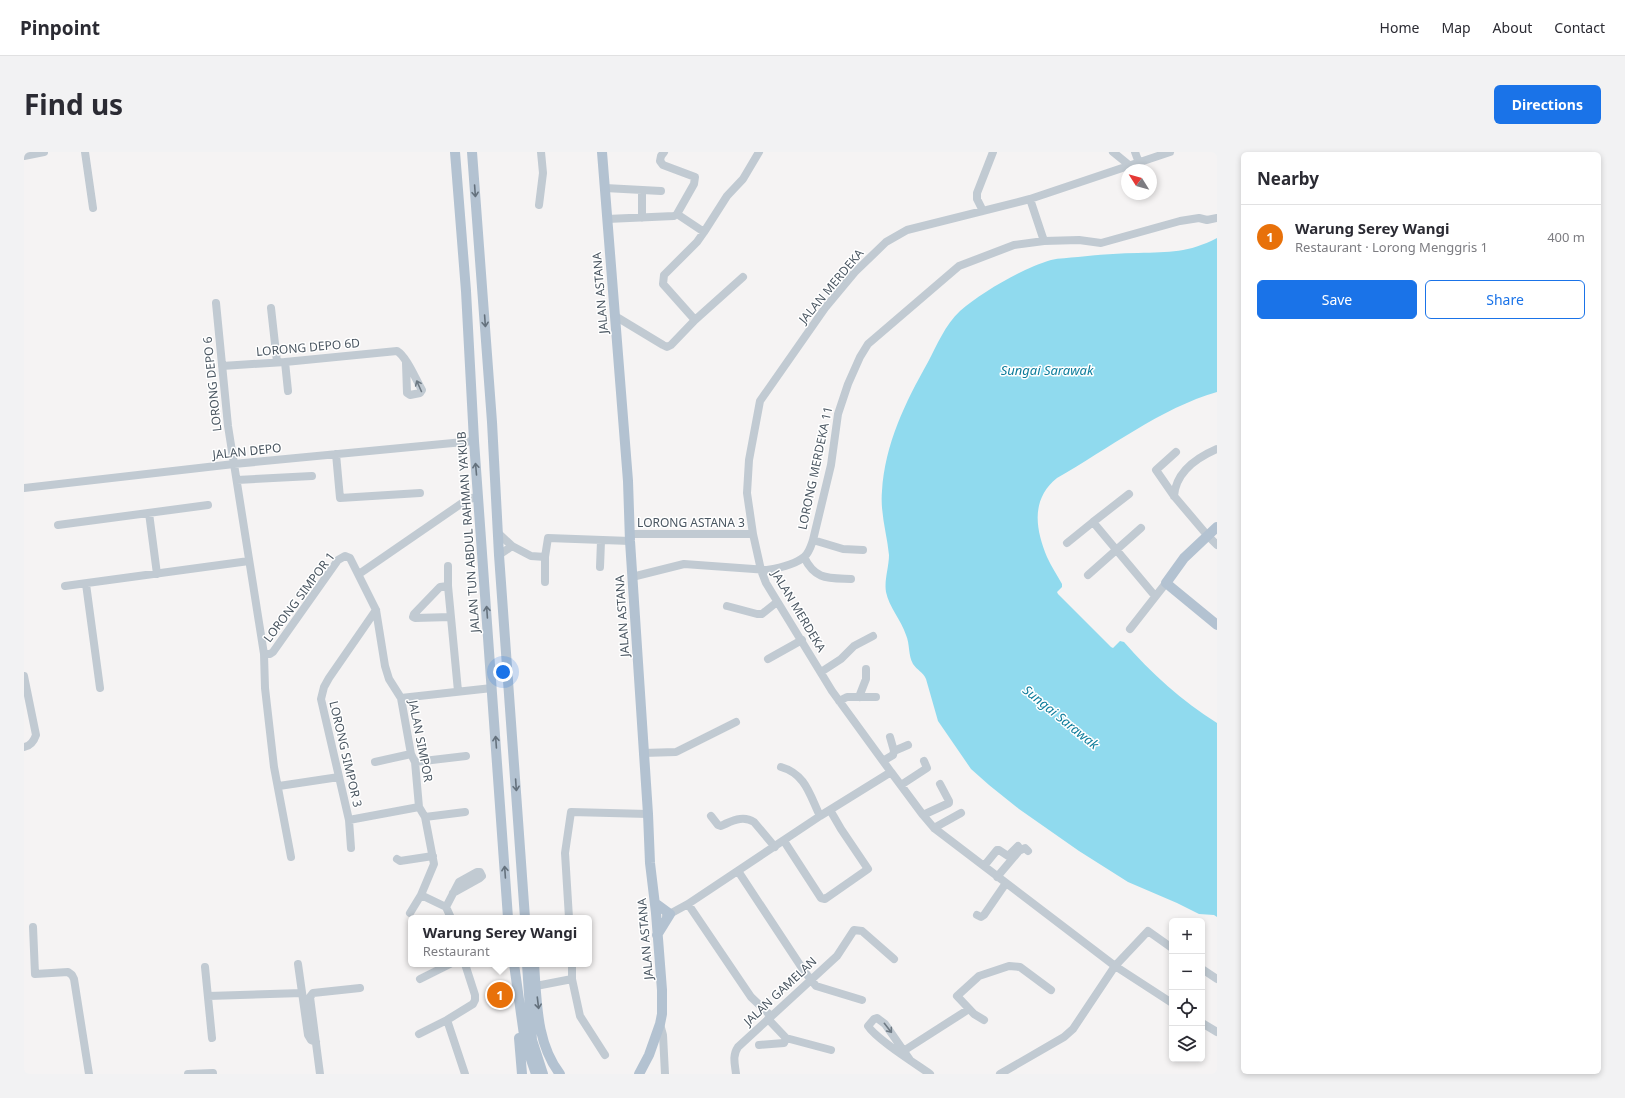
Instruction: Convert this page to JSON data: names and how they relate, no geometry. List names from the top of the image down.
{
  "streets": {
    "main road": ["JALAN ASTANA", "JALAN TUN ABDUL RAHMAN YA'KUB"],
    "street": [
      "JALAN MERDEKA",
      "LORONG DEPO 6D",
      "LORONG DEPO 6",
      "JALAN DEPO",
      "LORONG MERDEKA 11",
      "LORONG ASTANA 3",
      "LORONG SIMPOR 1",
      "JALAN SIMPOR",
      "LORONG SIMPOR 3",
      "JALAN GAMELAN"
    ]
  },
  "crossings": [
    ["JALAN MERDEKA", "LORONG ASTANA 3"],
    ["JALAN ASTANA", "LORONG ASTANA 3"],
    ["LORONG DEPO 6D", "LORONG DEPO 6"],
    ["LORONG DEPO 6", "JALAN DEPO"],
    ["LORONG DEPO 6", "LORONG SIMPOR 1"],
    ["JALAN DEPO", "JALAN TUN ABDUL RAHMAN YA'KUB"],
    ["LORONG SIMPOR 1", "JALAN SIMPOR"],
    ["JALAN SIMPOR", "LORONG SIMPOR 3"]
  ],
  "water": ["Sungai Sarawak"],
  "north": "top left",
  "page": {
    "header": "Pinpoint",
    "nav": [
      "Home",
      "Map",
      "About",
      "Contact"
    ],
    "title": "Find us",
    "buttons": [
      "Directions",
      ["Save", "Share"]
    ],
    "heading": "Nearby",
    "list": [
      {
        "mark": "1",
        "name": "Warung Serey Wangi",
        "note": "Restaurant · Lorong Menggris 1",
        "value": "400 m"
      }
    ],
    "popup": ["Warung Serey Wangi", "Restaurant"],
    "map_buttons": ["+", "−"],
    "pins": "1"
  }
}
